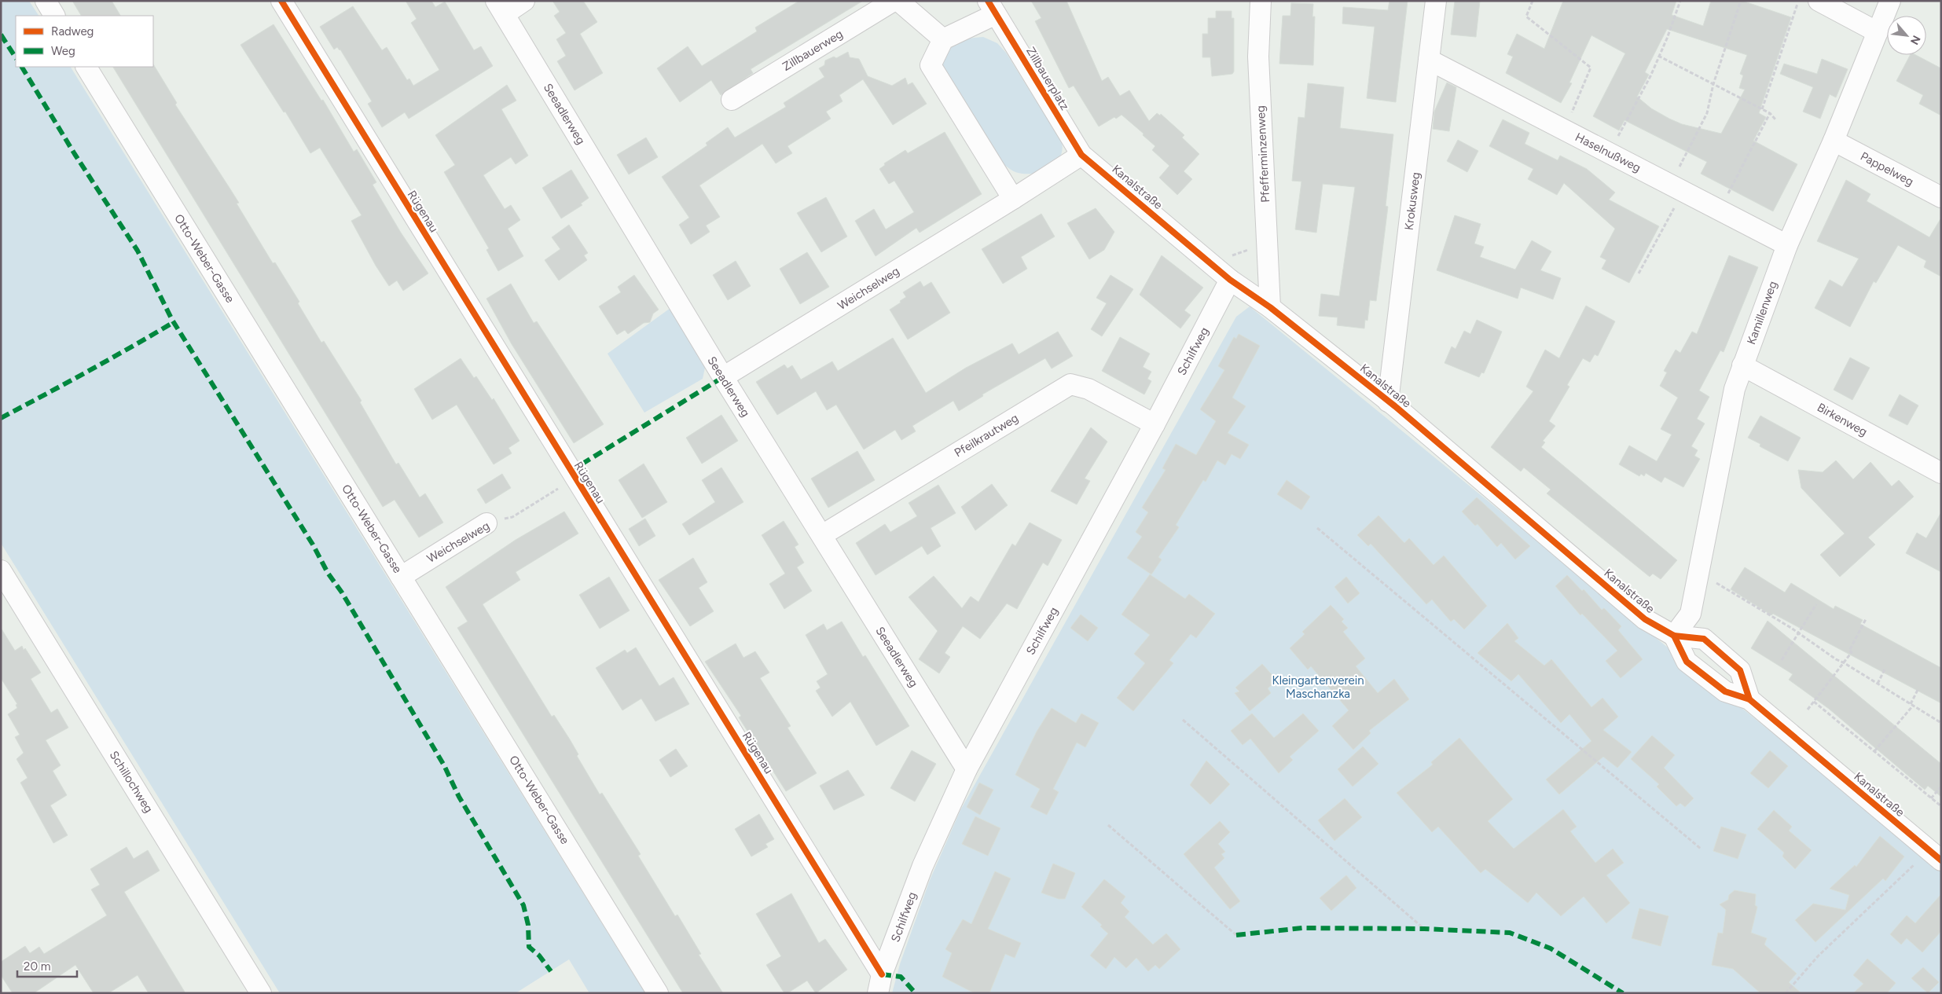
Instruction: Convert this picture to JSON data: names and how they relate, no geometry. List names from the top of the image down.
{
  "streets": {
    "street": [
      "Zillbauerweg",
      "Zillbauerplatz",
      "Seeadlerweg",
      "Haselnußweg",
      "Pfefferminzenweg",
      "Pappelweg",
      "Kanalstraße",
      "Krokusweg",
      "Rügenau",
      "Otto-Weber-Gasse",
      "Weichselweg",
      "Kamillenweg",
      "Schilfweg",
      "Birkenweg",
      "Pfeilkrautweg",
      "Schillochweg"
    ]
  },
  "crossings": [
    ["Zillbauerplatz", "Kanalstraße"],
    ["Seeadlerweg", "Weichselweg"],
    ["Seeadlerweg", "Schilfweg"],
    ["Seeadlerweg", "Pfeilkrautweg"],
    ["Haselnußweg", "Krokusweg"],
    ["Haselnußweg", "Kamillenweg"],
    ["Pfefferminzenweg", "Kanalstraße"],
    ["Pappelweg", "Kamillenweg"],
    ["Kanalstraße", "Krokusweg"],
    ["Kanalstraße", "Kamillenweg"],
    ["Kanalstraße", "Schilfweg"],
    ["Rügenau", "Weichselweg"],
    ["Rügenau", "Schilfweg"],
    ["Otto-Weber-Gasse", "Weichselweg"],
    ["Kamillenweg", "Birkenweg"],
    ["Schilfweg", "Pfeilkrautweg"]
  ],
  "parks": ["Kleingartenverein Maschanzka"],
  "legend": ["Radweg", "Weg"],
  "scale_bar": "20 m",
  "north": "bottom right"
}
